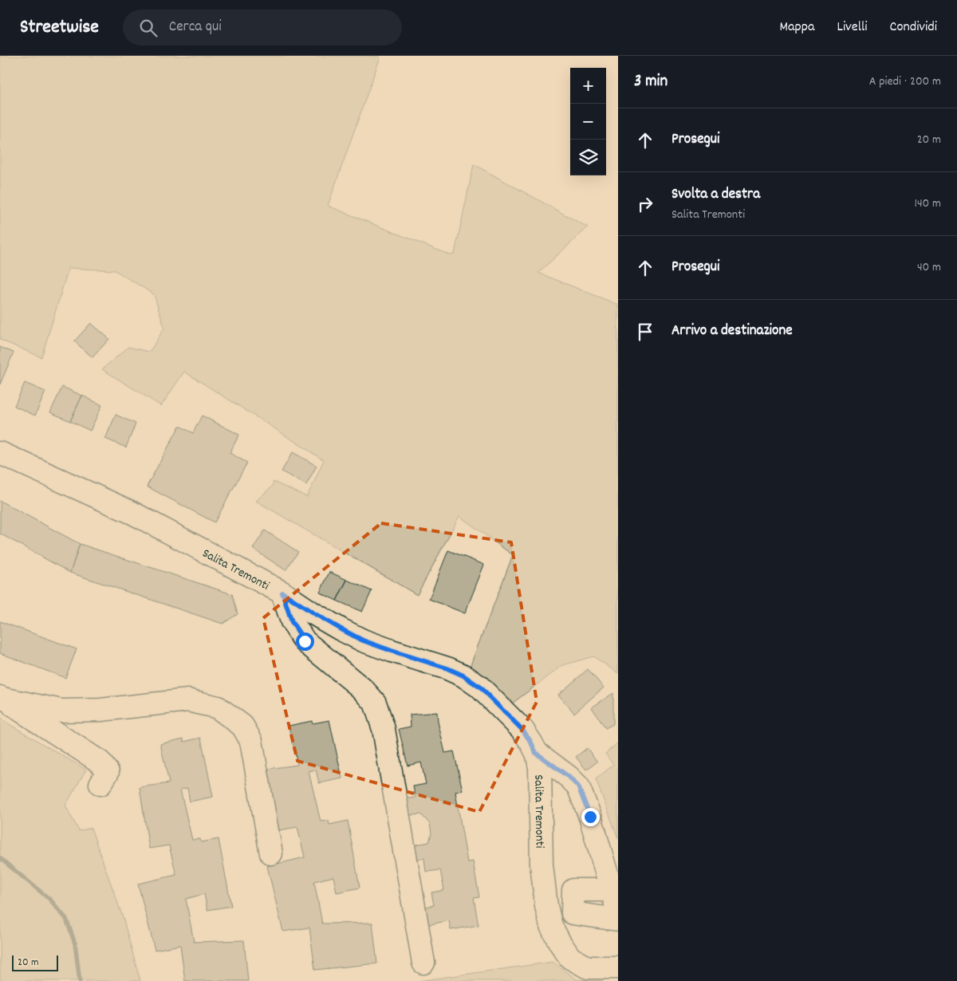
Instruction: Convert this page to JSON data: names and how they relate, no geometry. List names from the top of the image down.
{
  "streets": {
    "street": ["Salita Tremonti"]
  },
  "scale_bar": "20 m",
  "page": {
    "header": "Streetwise",
    "search": "Cerca qui",
    "nav": ["Mappa", "Livelli", "Condividi"],
    "heading": ["3 min", "A piedi · 200 m"],
    "map_buttons": ["+", "−"],
    "list": [
      ["Prosegui", "20 m"],
      ["Svolta a destra", "Salita Tremonti", "140 m"],
      ["Prosegui", "40 m"],
      "Arrivo a destinazione"
    ],
    "scale": "20 m"
  }
}
